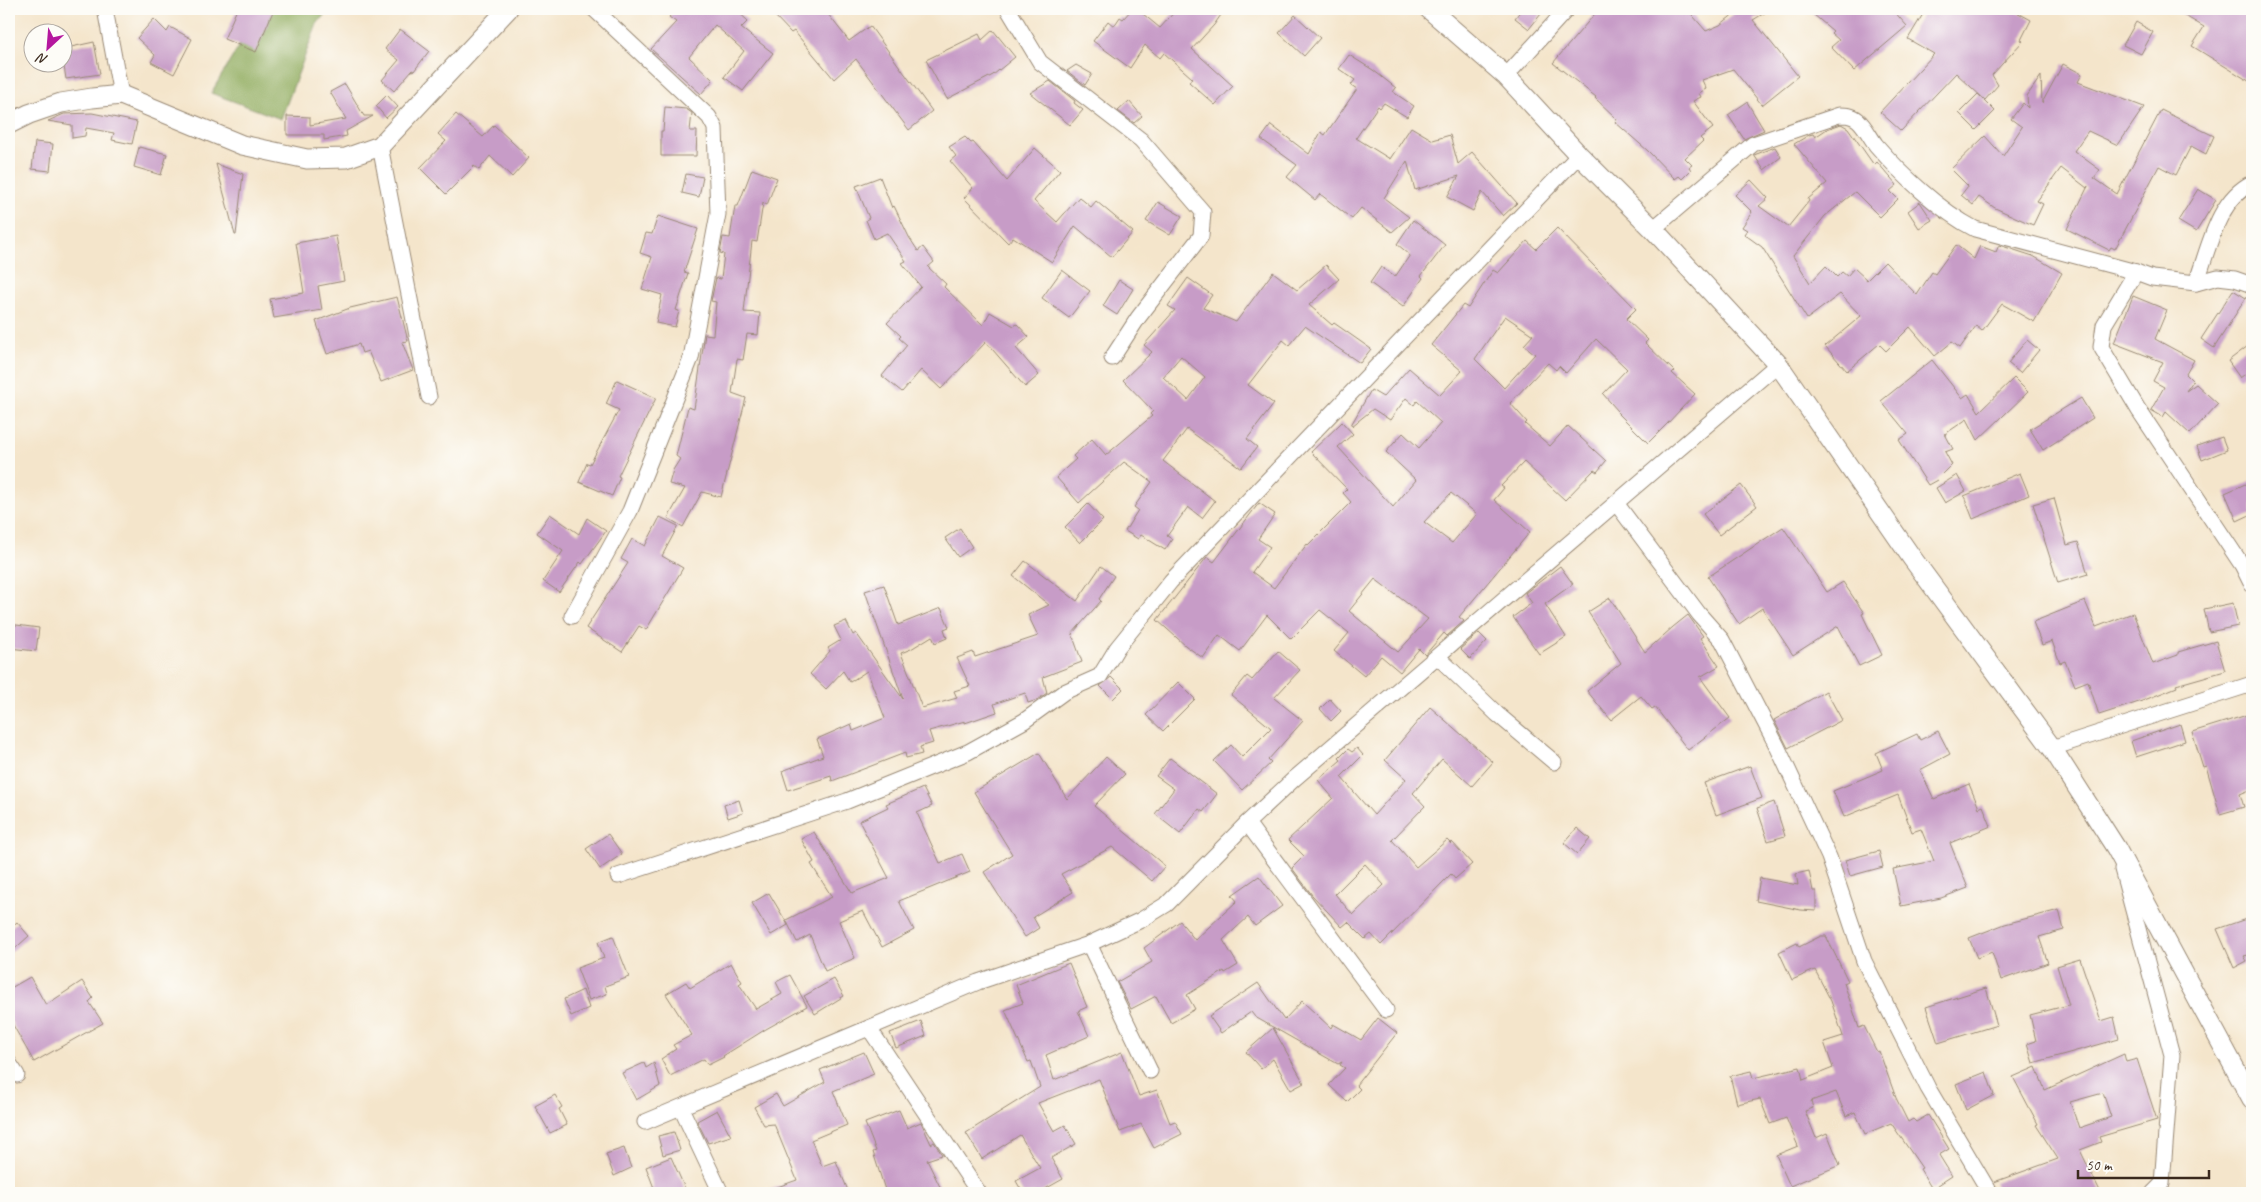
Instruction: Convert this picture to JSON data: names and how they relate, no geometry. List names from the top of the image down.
{
  "scale_bar": "50 m",
  "north": "bottom left"
}
